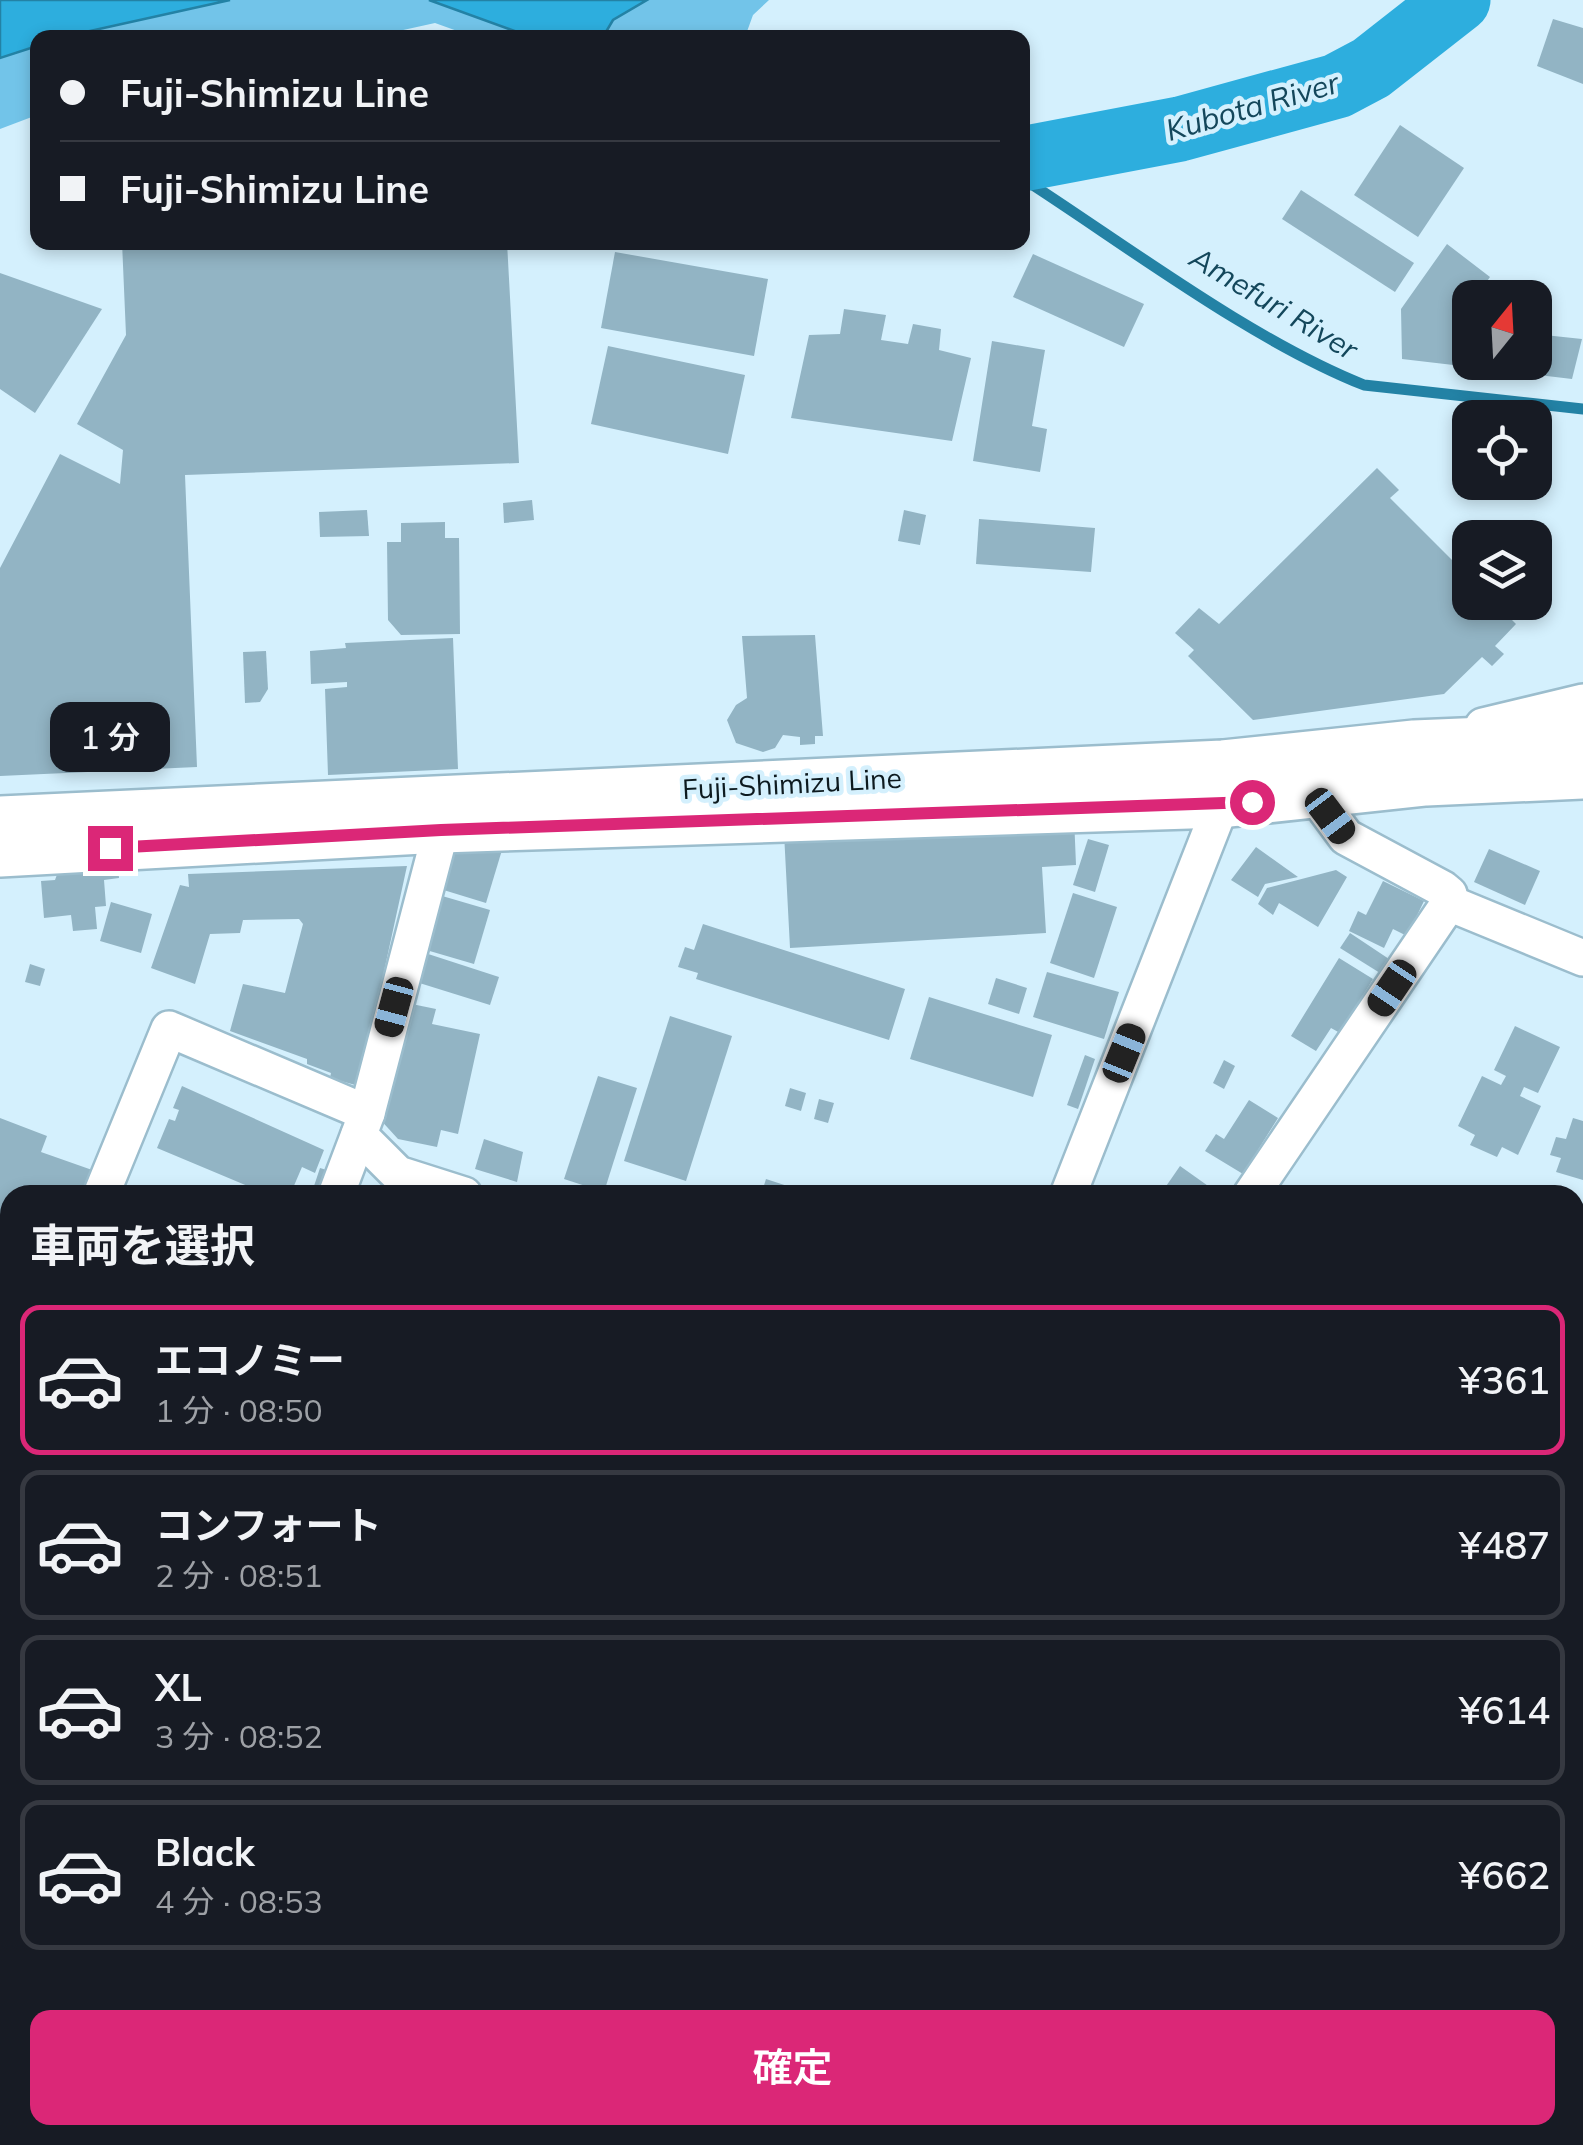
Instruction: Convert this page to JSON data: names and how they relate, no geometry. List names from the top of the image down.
{
  "streets": {
    "main road": ["Fuji-Shimizu Line"]
  },
  "water": ["Kubota River", "Amefuri River"],
  "north": "top",
  "page": {
    "banner": ["Fuji-Shimizu Line", "Fuji-Shimizu Line"],
    "bubble": "1 分",
    "heading": "車両を選択",
    "list": [
      {
        "name": "エコノミー",
        "note": "1 分 · 08:50",
        "value": "¥361"
      },
      {
        "name": "コンフォート",
        "note": "2 分 · 08:51",
        "value": "¥487"
      },
      {
        "name": "XL",
        "note": "3 分 · 08:52",
        "value": "¥614"
      },
      {
        "name": "Black",
        "note": "4 分 · 08:53",
        "value": "¥662"
      }
    ],
    "buttons": "確定"
  }
}
